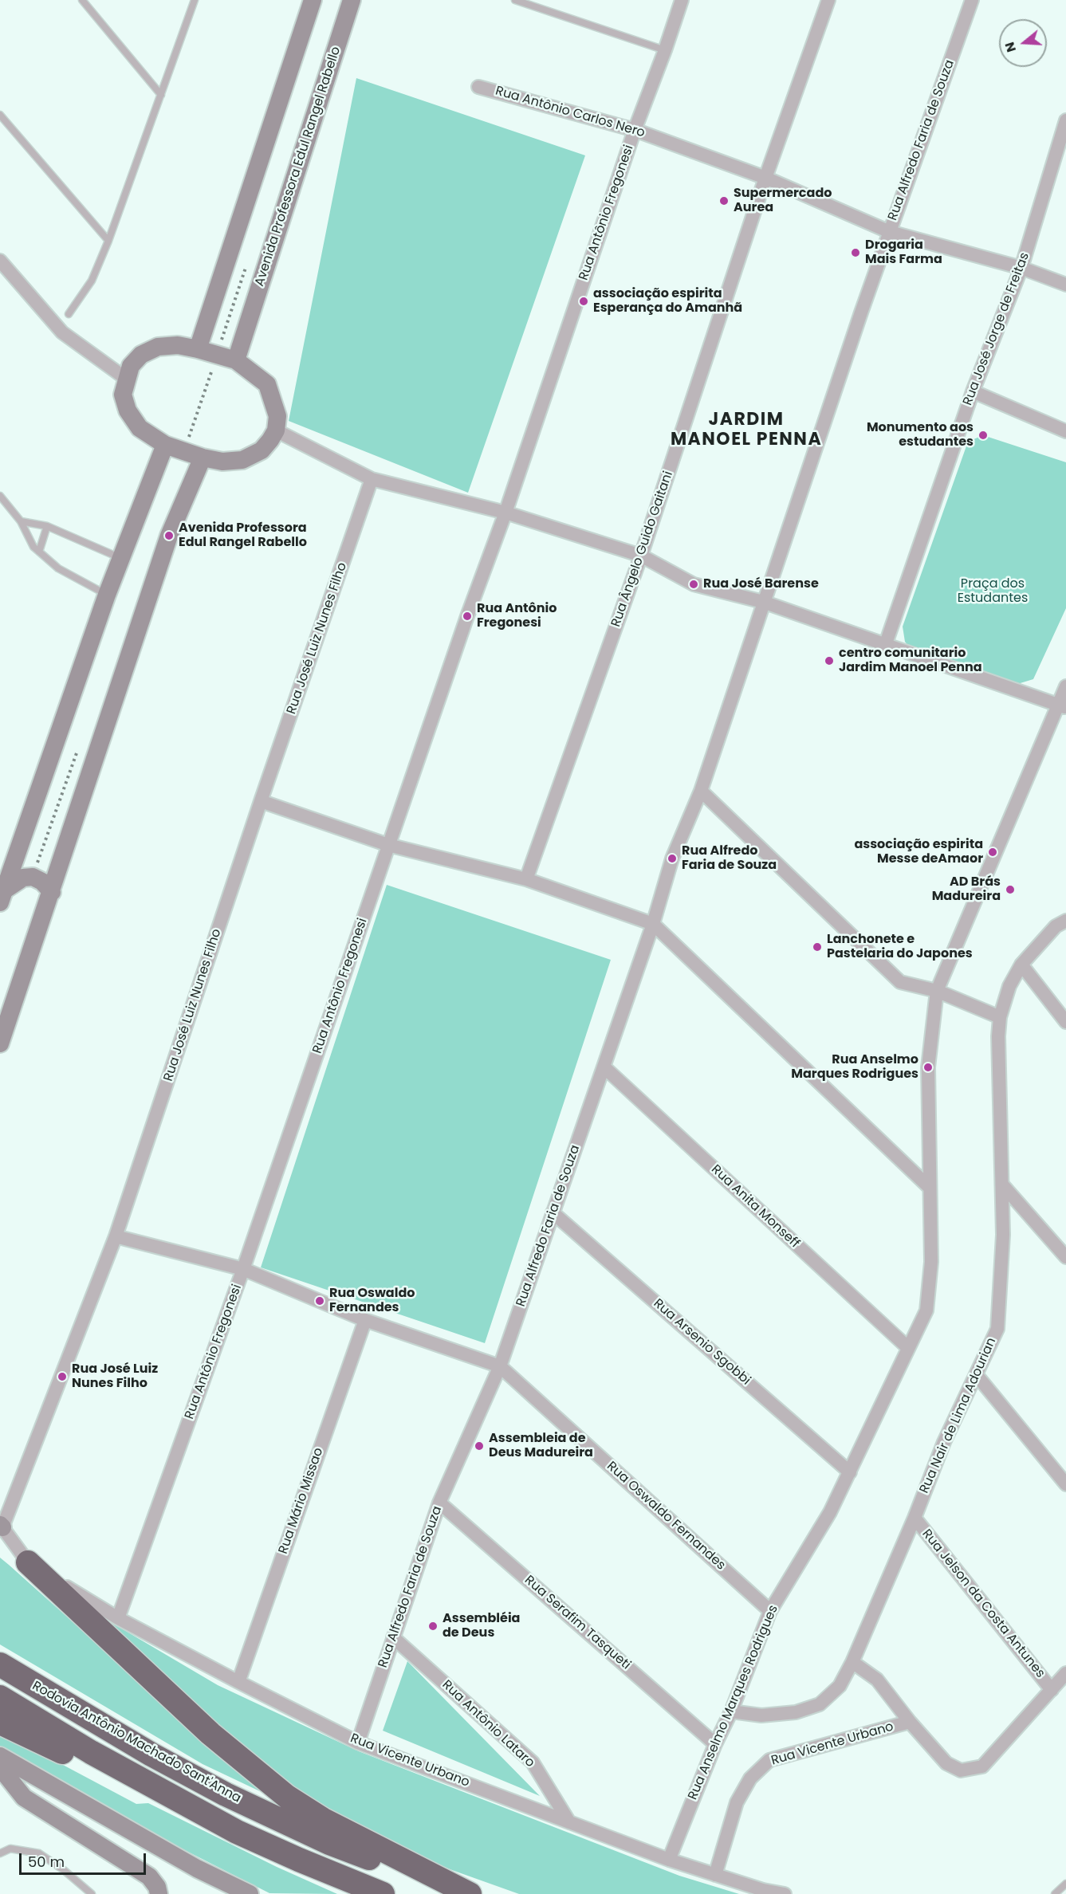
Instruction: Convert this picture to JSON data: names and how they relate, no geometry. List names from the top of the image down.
{
  "streets": {
    "highway": ["Rodovia Antônio Machado Sant'Anna"],
    "main road": ["Avenida Professora Edul Rangel Rabello"],
    "street": [
      "Rua Antônio Carlos Nero",
      "Rua Alfredo Faria de Souza",
      "Rua Antônio Fregonesi",
      "Rua José Jorge de Freitas",
      "Rua Ângelo Guido Gaitani",
      "Rua José Luiz Nunes Filho",
      "Rua Anita Monseff",
      "Rua Arsenio Sgobbi",
      "Rua Nair de Lima Adourian",
      "Rua Mário Missao",
      "Rua Oswaldo Fernandes",
      "Rua Jelson da Costa Antunes",
      "Rua Serafim Tasqueti",
      "Rua Anselmo Marques Rodrigues",
      "Rua Antônio Lataro",
      "Rua Vicente Urbano"
    ]
  },
  "crossings": [
    ["Rua Antônio Carlos Nero", "Rua Alfredo Faria de Souza"],
    ["Rua Antônio Carlos Nero", "Rua Antônio Fregonesi"],
    ["Rua Antônio Carlos Nero", "Rua José Jorge de Freitas"],
    ["Rua Antônio Carlos Nero", "Rua Ângelo Guido Gaitani"],
    ["Rua Alfredo Faria de Souza", "Rua Anita Monseff"],
    ["Rua Alfredo Faria de Souza", "Rua Arsenio Sgobbi"],
    ["Rua Alfredo Faria de Souza", "Rua Oswaldo Fernandes"],
    ["Rua Alfredo Faria de Souza", "Rua Serafim Tasqueti"],
    ["Rua Alfredo Faria de Souza", "Rua Antônio Lataro"],
    ["Rua Alfredo Faria de Souza", "Rua Vicente Urbano"],
    ["Rua Antônio Fregonesi", "Rua Oswaldo Fernandes"],
    ["Rua Antônio Fregonesi", "Rua Vicente Urbano"],
    ["Rua José Luiz Nunes Filho", "Rua Oswaldo Fernandes"],
    ["Rua Anita Monseff", "Rua Anselmo Marques Rodrigues"],
    ["Rua Arsenio Sgobbi", "Rua Anselmo Marques Rodrigues"],
    ["Rua Nair de Lima Adourian", "Rua Jelson da Costa Antunes"],
    ["Rua Nair de Lima Adourian", "Rua Anselmo Marques Rodrigues"],
    ["Rua Mário Missao", "Rua Oswaldo Fernandes"],
    ["Rua Mário Missao", "Rua Vicente Urbano"],
    ["Rua Oswaldo Fernandes", "Rua Anselmo Marques Rodrigues"],
    ["Rua Serafim Tasqueti", "Rua Anselmo Marques Rodrigues"],
    ["Rua Anselmo Marques Rodrigues", "Rua Vicente Urbano"],
    ["Rua Antônio Lataro", "Rua Vicente Urbano"]
  ],
  "districts": ["JARDIM MANOEL PENNA"],
  "parks": ["Praça dos Estudantes"],
  "places": [
    "Supermercado Aurea",
    "Drogaria Mais Farma",
    "associação espirita Esperança do Amanhã",
    "Monumento aos estudantes",
    "Avenida Professora Edul Rangel Rabello",
    "Rua José Barense",
    "Rua Antônio Fregonesi",
    "centro comunitario Jardim Manoel Penna",
    "associação espirita Messe deAmaor",
    "Rua Alfredo Faria de Souza",
    "AD Brás Madureira",
    "Lanchonete e Pastelaria do Japones",
    "Rua Anselmo Marques Rodrigues",
    "Rua Oswaldo Fernandes",
    "Rua José Luiz Nunes Filho",
    "Assembleia de Deus Madureira",
    "Assembléia de Deus"
  ],
  "scale_bar": "50 m",
  "north": "left"
}
